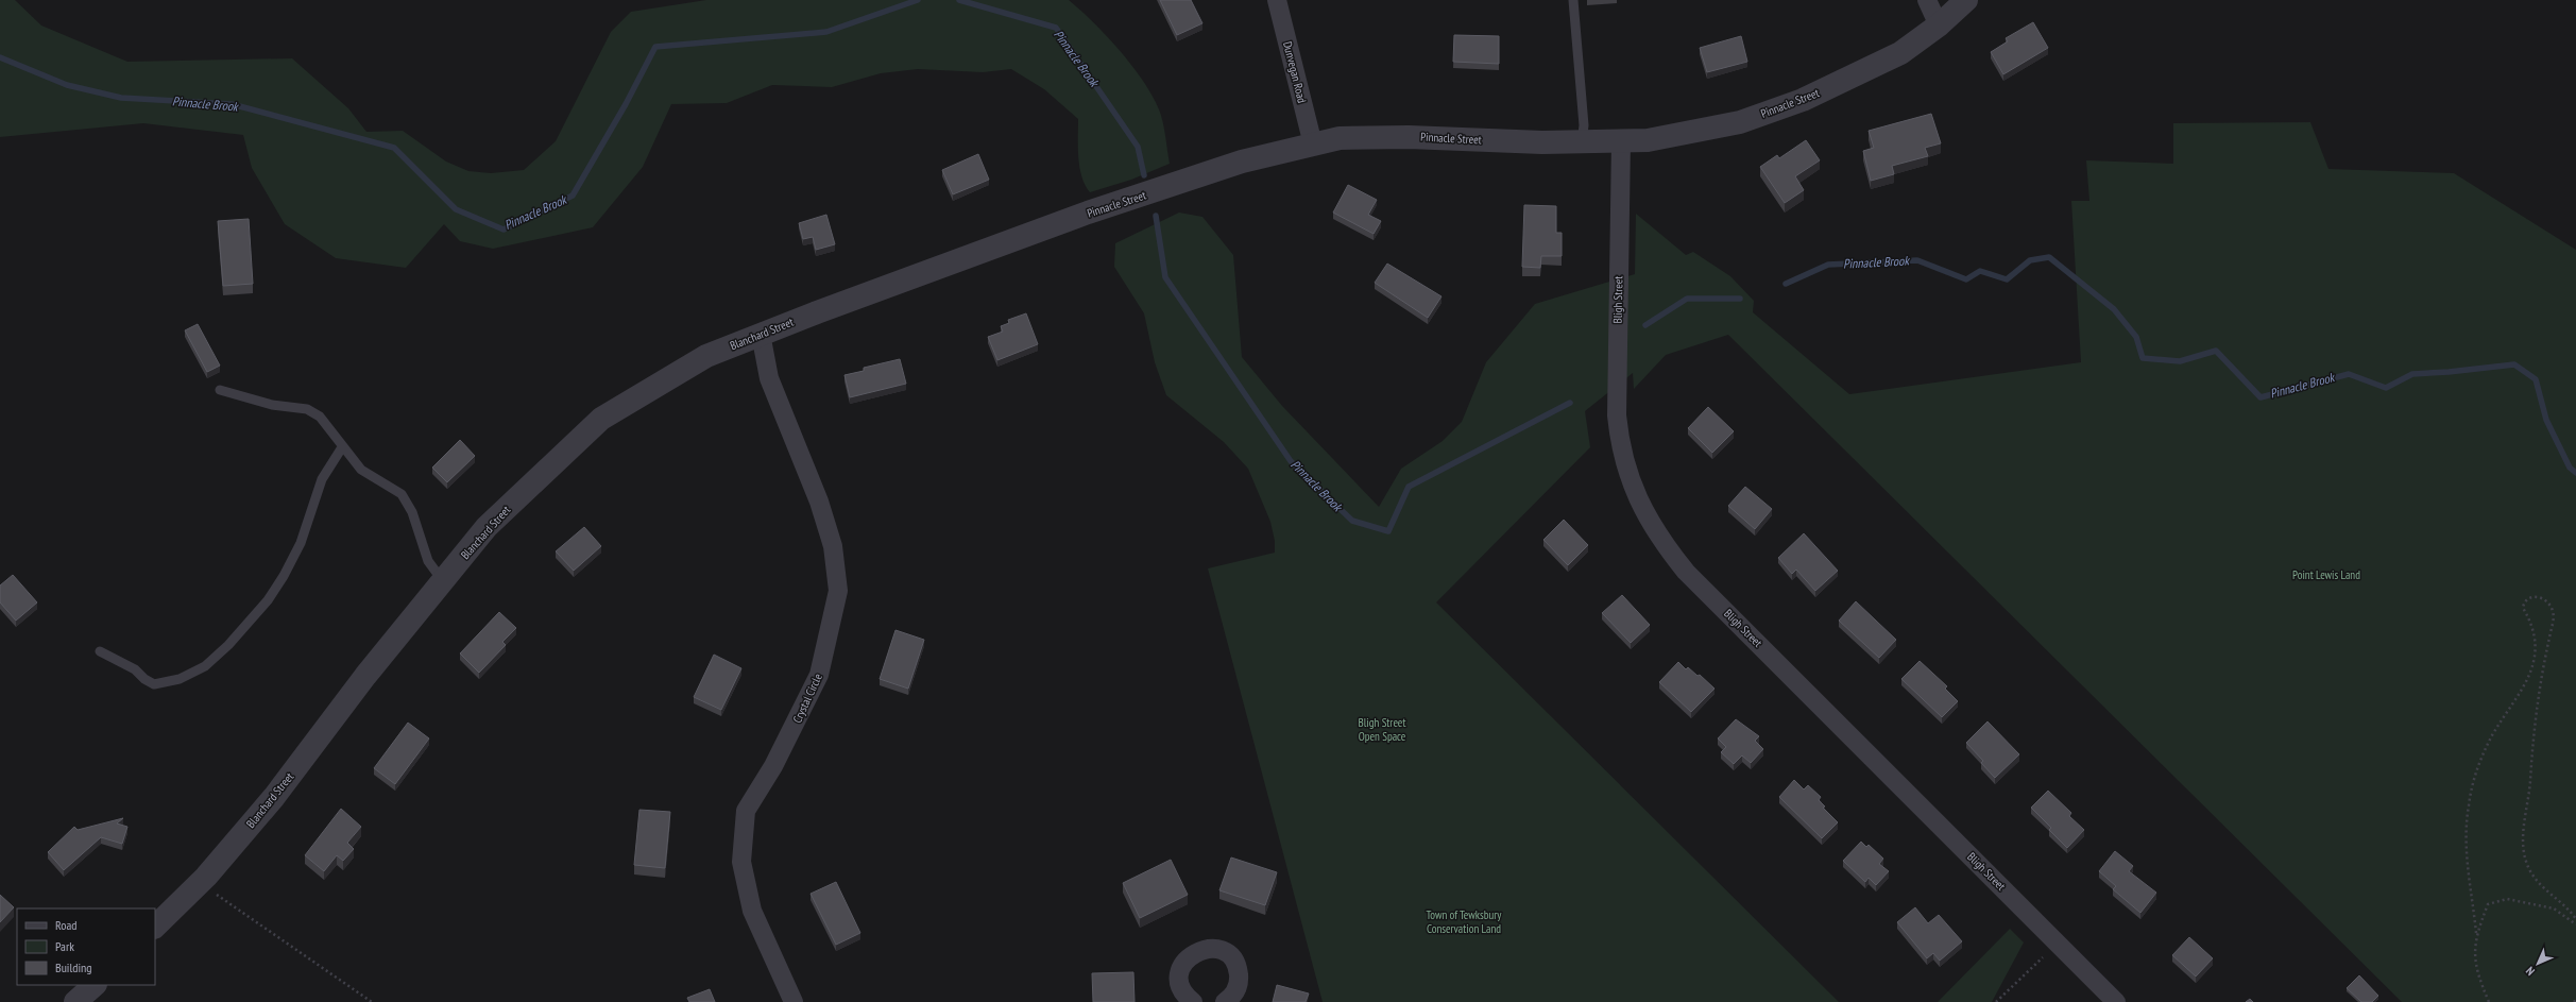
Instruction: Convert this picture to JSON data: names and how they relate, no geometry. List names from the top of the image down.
{
  "streets": {
    "street": [
      "Dunvegan Road",
      "Pinnacle Street",
      "Bligh Street",
      "Blanchard Street",
      "Crystal Circle"
    ]
  },
  "crossings": [
    ["Dunvegan Road", "Pinnacle Street"],
    ["Pinnacle Street", "Bligh Street"],
    ["Pinnacle Street", "Blanchard Street"],
    ["Blanchard Street", "Crystal Circle"]
  ],
  "water": ["Pinnacle Brook"],
  "parks": ["Point Lewis Land", "Bligh Street Open Space", "Town of Tewksbury Conservation Land"],
  "legend": ["Road", "Park", "Building"],
  "north": "bottom left"
}
